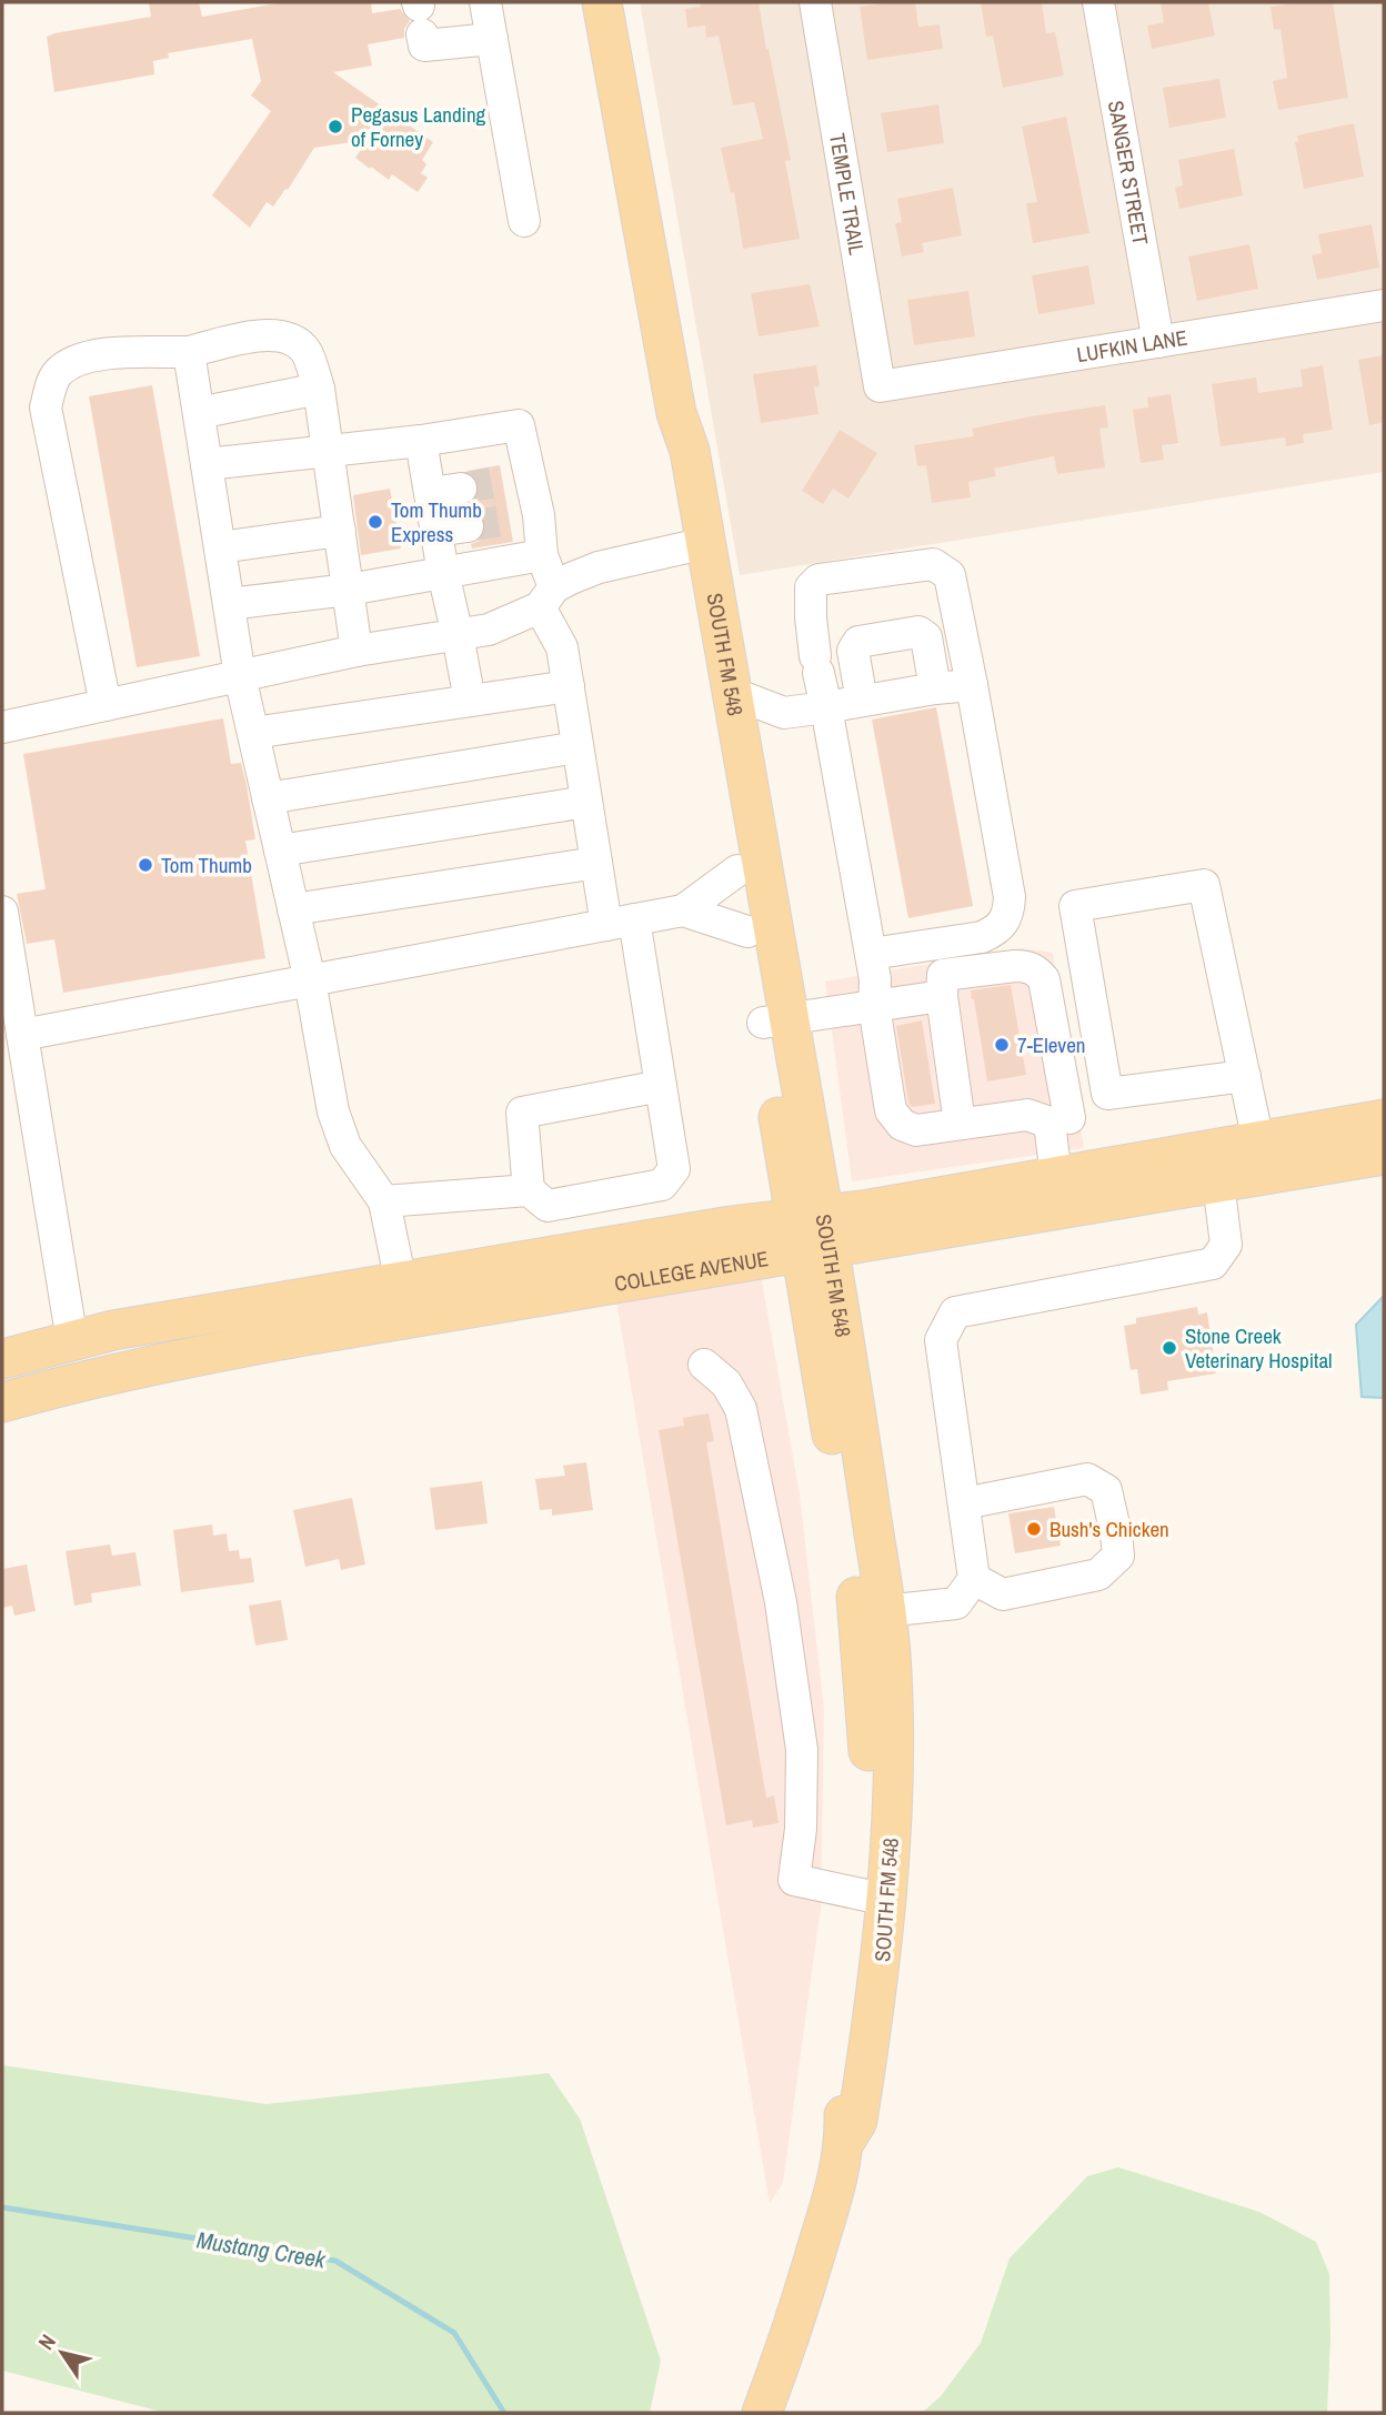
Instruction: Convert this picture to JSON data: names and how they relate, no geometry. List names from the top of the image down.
{
  "streets": {
    "main road": ["SOUTH FM 548", "COLLEGE AVENUE"],
    "street": ["SANGER STREET", "TEMPLE TRAIL", "LUFKIN LANE"]
  },
  "crossings": [
    ["SANGER STREET", "LUFKIN LANE"],
    ["TEMPLE TRAIL", "LUFKIN LANE"],
    ["SOUTH FM 548", "COLLEGE AVENUE"]
  ],
  "water": ["Mustang Creek"],
  "places": [
    "Pegasus Landing of Forney",
    "Tom Thumb Express",
    "Tom Thumb",
    "7-Eleven",
    "Stone Creek Veterinary Hospital",
    "Bush's Chicken"
  ],
  "north": "top left"
}
